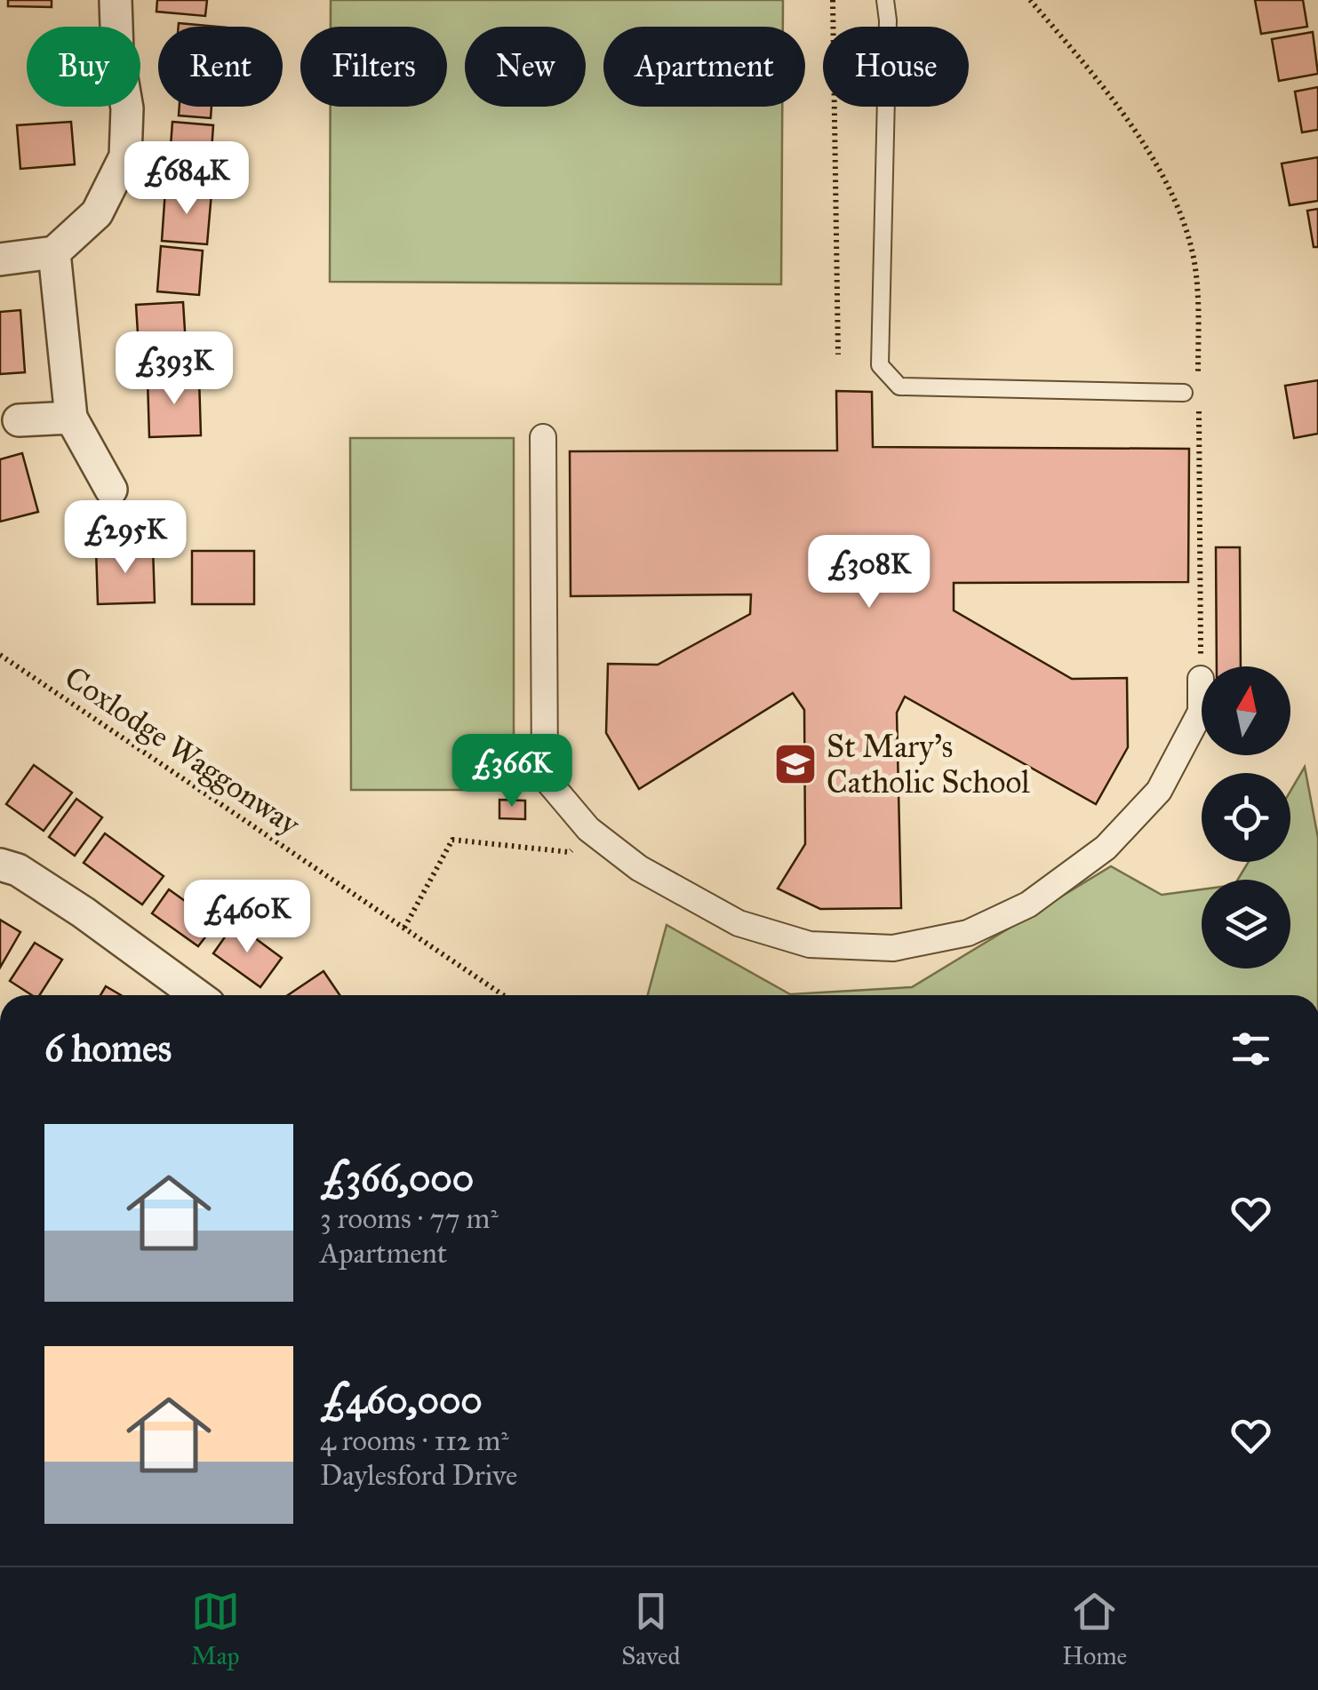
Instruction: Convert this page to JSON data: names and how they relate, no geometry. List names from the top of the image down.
{
  "streets": {
    "path": ["Coxlodge Waggonway"]
  },
  "places": {
    "school or university": ["St Mary's Catholic School"]
  },
  "north": "top",
  "page": {
    "chip": [
      "Buy",
      "Rent",
      "Filters",
      "New",
      "Apartment",
      "House"
    ],
    "price": [
      "£684K",
      "£393K",
      "£295K",
      "£308K",
      "£366K",
      "£460K"
    ],
    "heading": "6 homes",
    "list": [
      {
        "name": "£366,000",
        "note": "3 rooms · 77 m² · Apartment"
      },
      {
        "name": "£460,000",
        "note": "4 rooms · 112 m² · Daylesford Drive"
      }
    ],
    "tabs": ["Map", "Saved", "Home"]
  }
}
